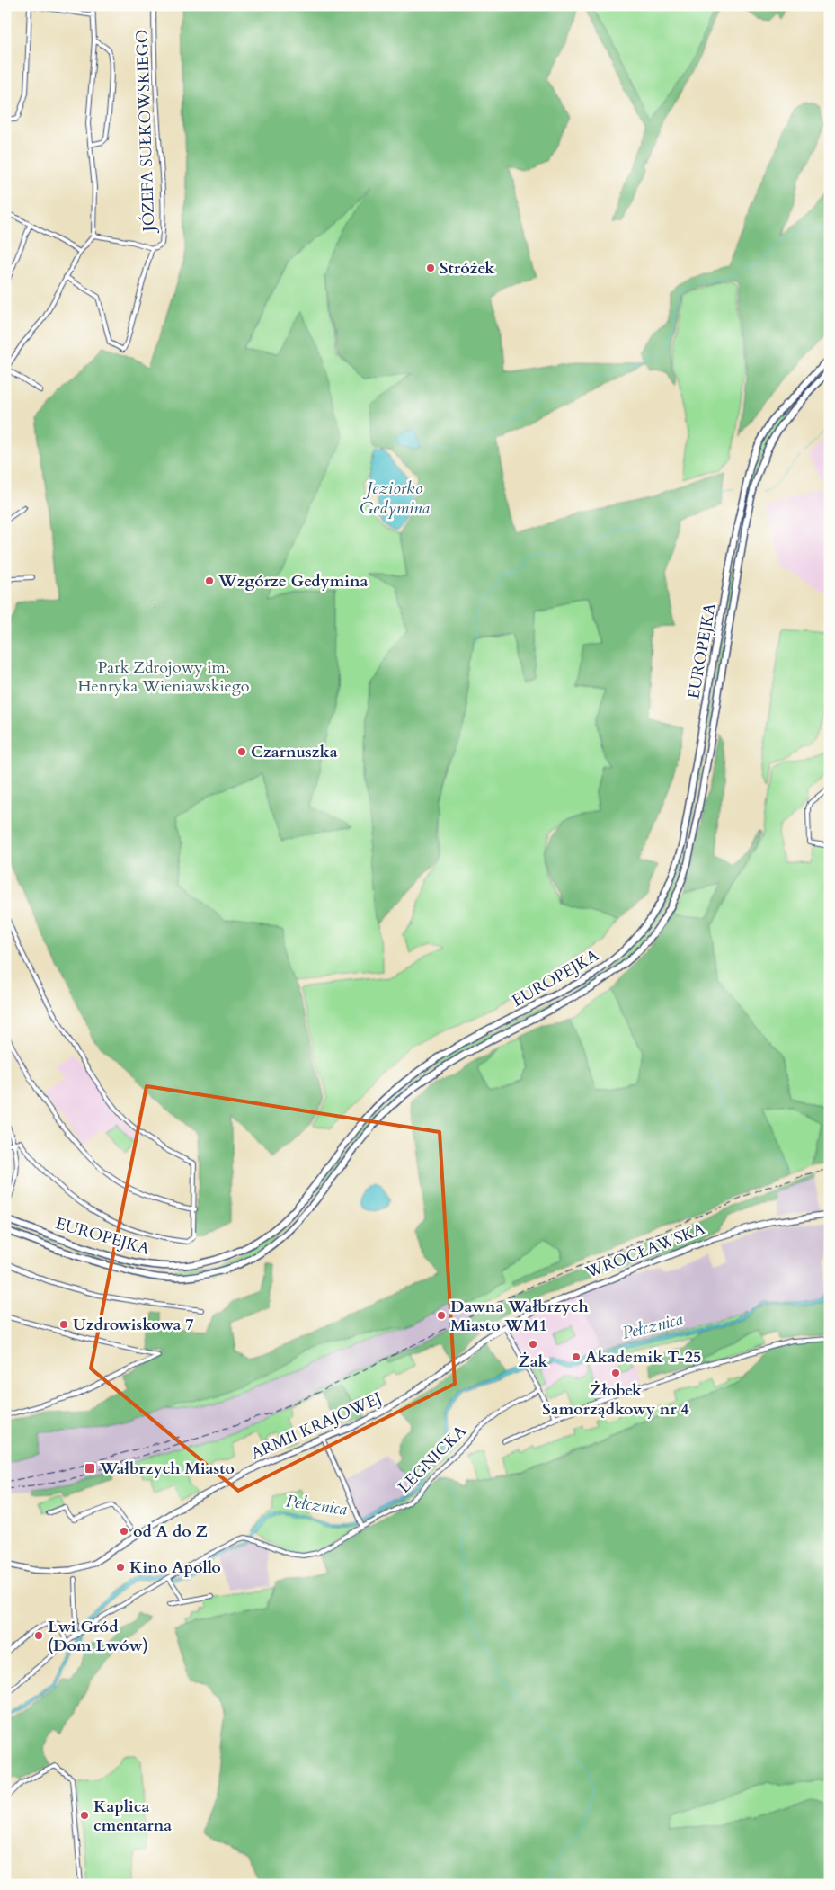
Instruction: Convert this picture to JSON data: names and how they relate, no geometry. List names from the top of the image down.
{
  "streets": {
    "main road": ["EUROPEJKA", "WROCŁAWSKA", "ARMII KRAJOWEJ"],
    "street": ["JÓZEFA SUŁKOWSKIEGO", "LEGNICKA"]
  },
  "crossings": [
    ["WROCŁAWSKA", "ARMII KRAJOWEJ"]
  ],
  "water": ["Jeziorko Gedymina", "Pełcznica"],
  "parks": ["Park Zdrojowy im. Henryka Wieniawskiego"],
  "places": {
    "other": [
      "Stróżek",
      "Wzgórze Gedymina",
      "Czarnuszka",
      "Dawna Wałbrzych Miasto WM1",
      "Uzdrowiskowa 7",
      "Żak",
      "Akademik T-25",
      "Żłobek Samorządkowy nr 4",
      "od A do Z",
      "Kino Apollo",
      "Lwi Gród (Dom Lwów)",
      "Kaplica cmentarna"
    ],
    "transit": ["Wałbrzych Miasto"]
  }
}
